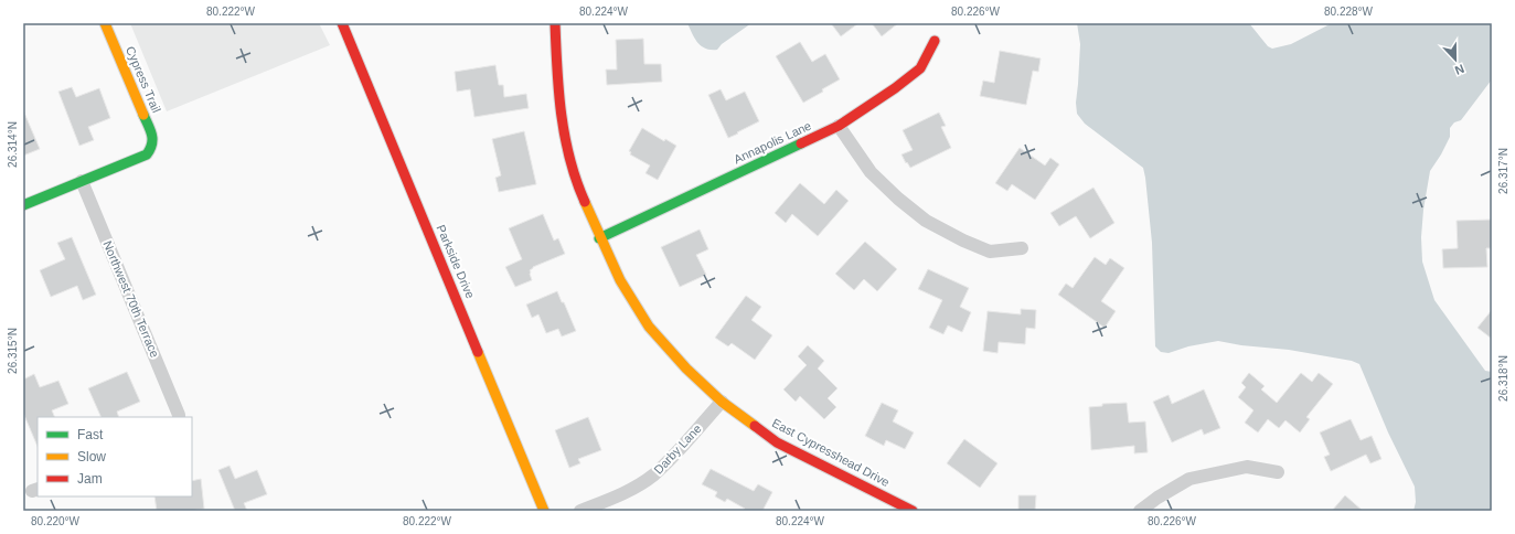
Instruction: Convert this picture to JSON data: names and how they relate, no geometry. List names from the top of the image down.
{
  "streets": {
    "street": [
      "Cypress Trail",
      "Annapolis Lane",
      "Parkside Drive",
      "Northwest 70th Terrace",
      "Darby Lane",
      "East Cypresshead Drive"
    ]
  },
  "crossings": [
    ["Cypress Trail", "Northwest 70th Terrace"],
    ["Annapolis Lane", "East Cypresshead Drive"],
    ["Darby Lane", "East Cypresshead Drive"]
  ],
  "legend": ["Fast", "Slow", "Jam"],
  "north": "bottom",
  "coordinates": [
    "80.222°W",
    "80.224°W",
    "80.226°W",
    "80.228°W",
    "26.314°N",
    "26.317°N",
    "26.315°N",
    "26.318°N",
    "80.220°W"
  ]
}
